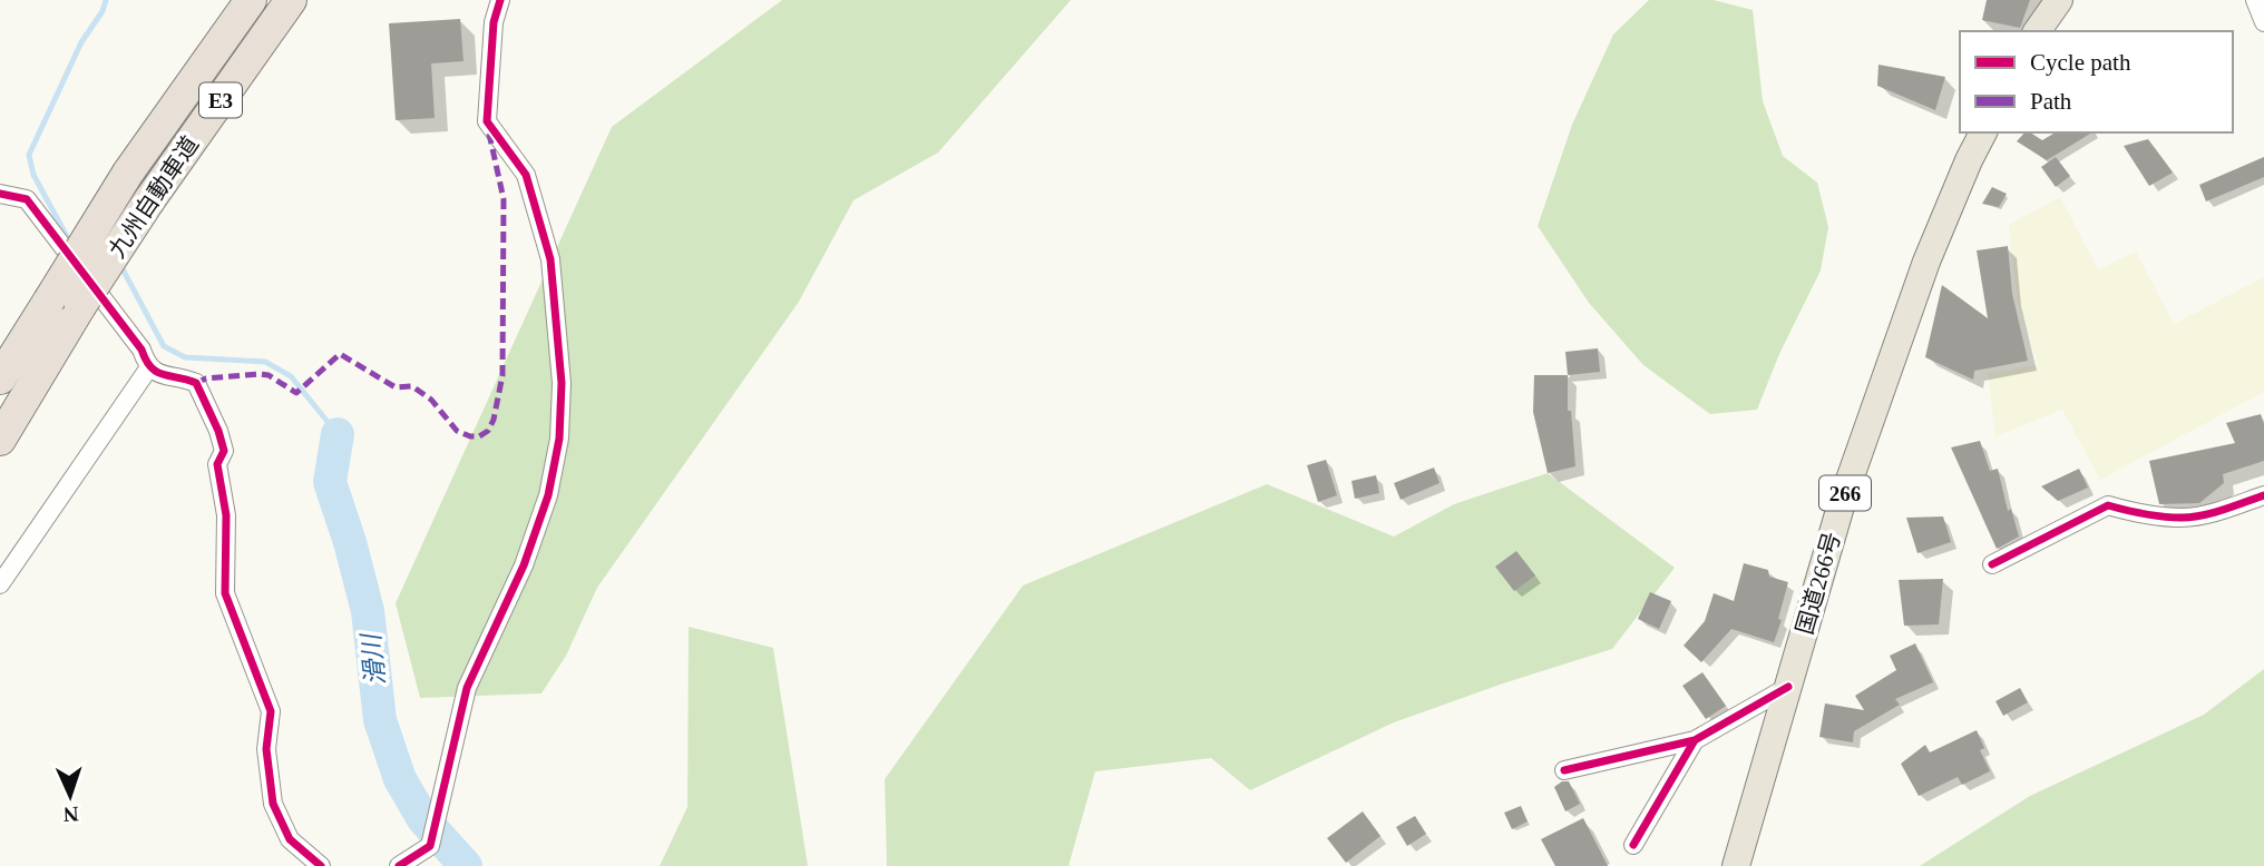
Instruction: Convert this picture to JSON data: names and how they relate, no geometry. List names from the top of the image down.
{
  "streets": {
    "highway": [
      "E3",
      "九州自動車道",
      "266",
      "国道266号"
    ]
  },
  "water": ["滑川"],
  "legend": ["Cycle path", "Path"],
  "north": "bottom"
}
